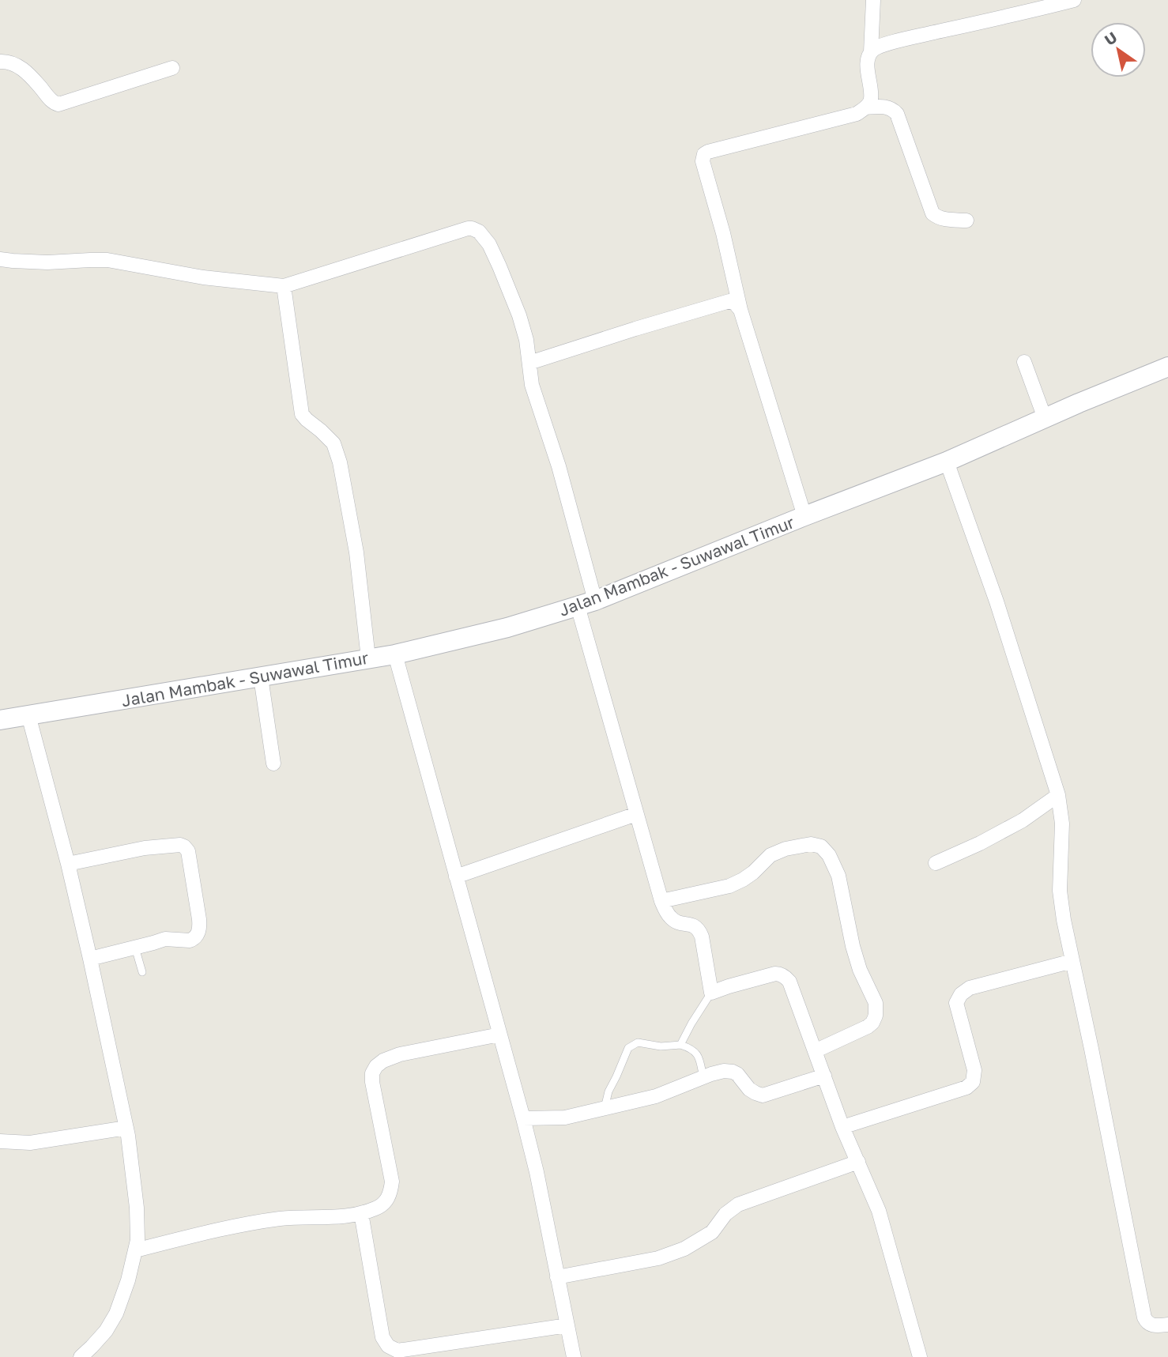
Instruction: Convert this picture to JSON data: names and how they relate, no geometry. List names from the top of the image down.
{
  "streets": {
    "street": ["Jalan Mambak - Suwawal Timur"]
  },
  "north": "top left"
}
